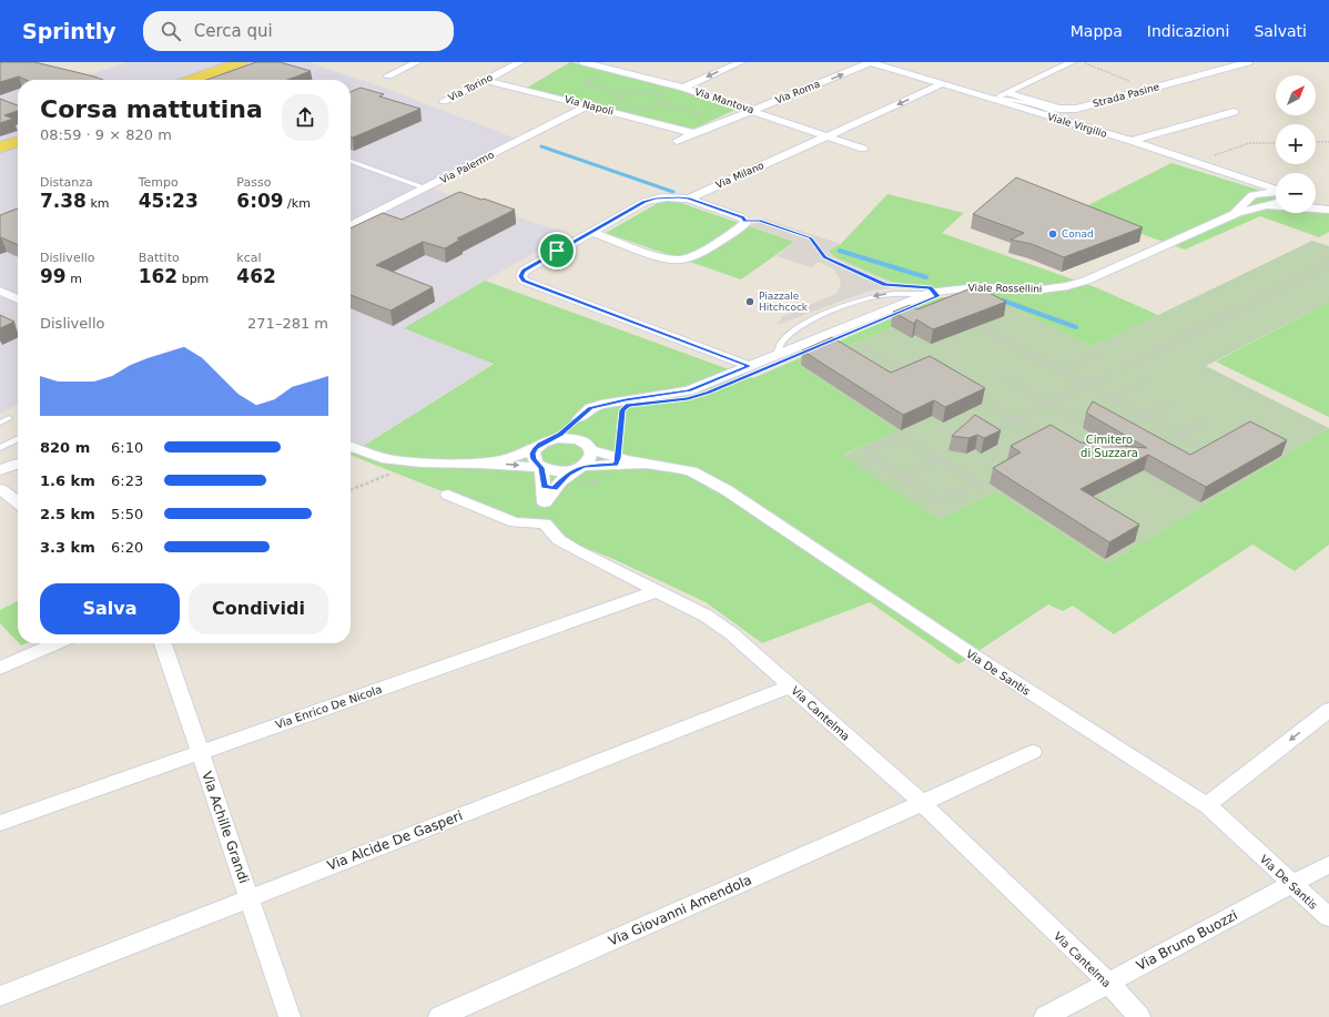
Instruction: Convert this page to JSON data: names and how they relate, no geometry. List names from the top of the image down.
{
  "streets": {
    "street": [
      "Via Torino",
      "Via Roma",
      "Strada Pasine",
      "Via Mantova",
      "Via Napoli",
      "Viale Virgilio",
      "Via Palermo",
      "Via Milano",
      "Viale Rossellini",
      "Via De Santis",
      "Via Enrico De Nicola",
      "Via Cantelma",
      "Via Achille Grandi",
      "Via Alcide De Gasperi",
      "Via Giovanni Amendola",
      "Via Bruno Buozzi"
    ]
  },
  "crossings": [
    ["Via Torino", "Via Napoli"],
    ["Via Roma", "Via Mantova"],
    ["Via Roma", "Via Napoli"],
    ["Via Roma", "Viale Virgilio"],
    ["Strada Pasine", "Viale Virgilio"],
    ["Via Mantova", "Via Milano"],
    ["Via Napoli", "Via Palermo"],
    ["Viale Virgilio", "Via Milano"],
    ["Via Milano", "Viale Rossellini"],
    ["Via De Santis", "Via Bruno Buozzi"],
    ["Via Enrico De Nicola", "Via Cantelma"],
    ["Via Enrico De Nicola", "Via Achille Grandi"],
    ["Via Cantelma", "Via Alcide De Gasperi"],
    ["Via Cantelma", "Via Giovanni Amendola"],
    ["Via Cantelma", "Via Bruno Buozzi"],
    ["Via Achille Grandi", "Via Alcide De Gasperi"]
  ],
  "one_way": ["Via Roma"],
  "parks": ["Cimitero di Suzzara"],
  "places": ["Conad", "Piazzale Hitchcock"],
  "north": "top right",
  "page": {
    "header": "Sprintly",
    "search": "Cerca qui",
    "nav": ["Mappa", "Indicazioni", "Salvati"],
    "map_buttons": ["+", "−"],
    "heading": ["Corsa mattutina", "08:59 · 9 × 820 m"],
    "stats": [
      ["Distanza", "7.38 km"],
      ["Tempo", "45:23"],
      ["Passo", "6:09 /km"],
      ["Dislivello", "99 m"],
      ["Battito", "162 bpm"],
      ["kcal", "462"]
    ],
    "chart": ["Dislivello", "271–281 m"],
    "list": [
      {
        "name": "820 m",
        "note": "6:10"
      },
      {
        "name": "1.6 km",
        "note": "6:23"
      },
      {
        "name": "2.5 km",
        "note": "5:50"
      },
      {
        "name": "3.3 km",
        "note": "6:20"
      }
    ],
    "buttons": ["Salva", "Condividi"]
  }
}
